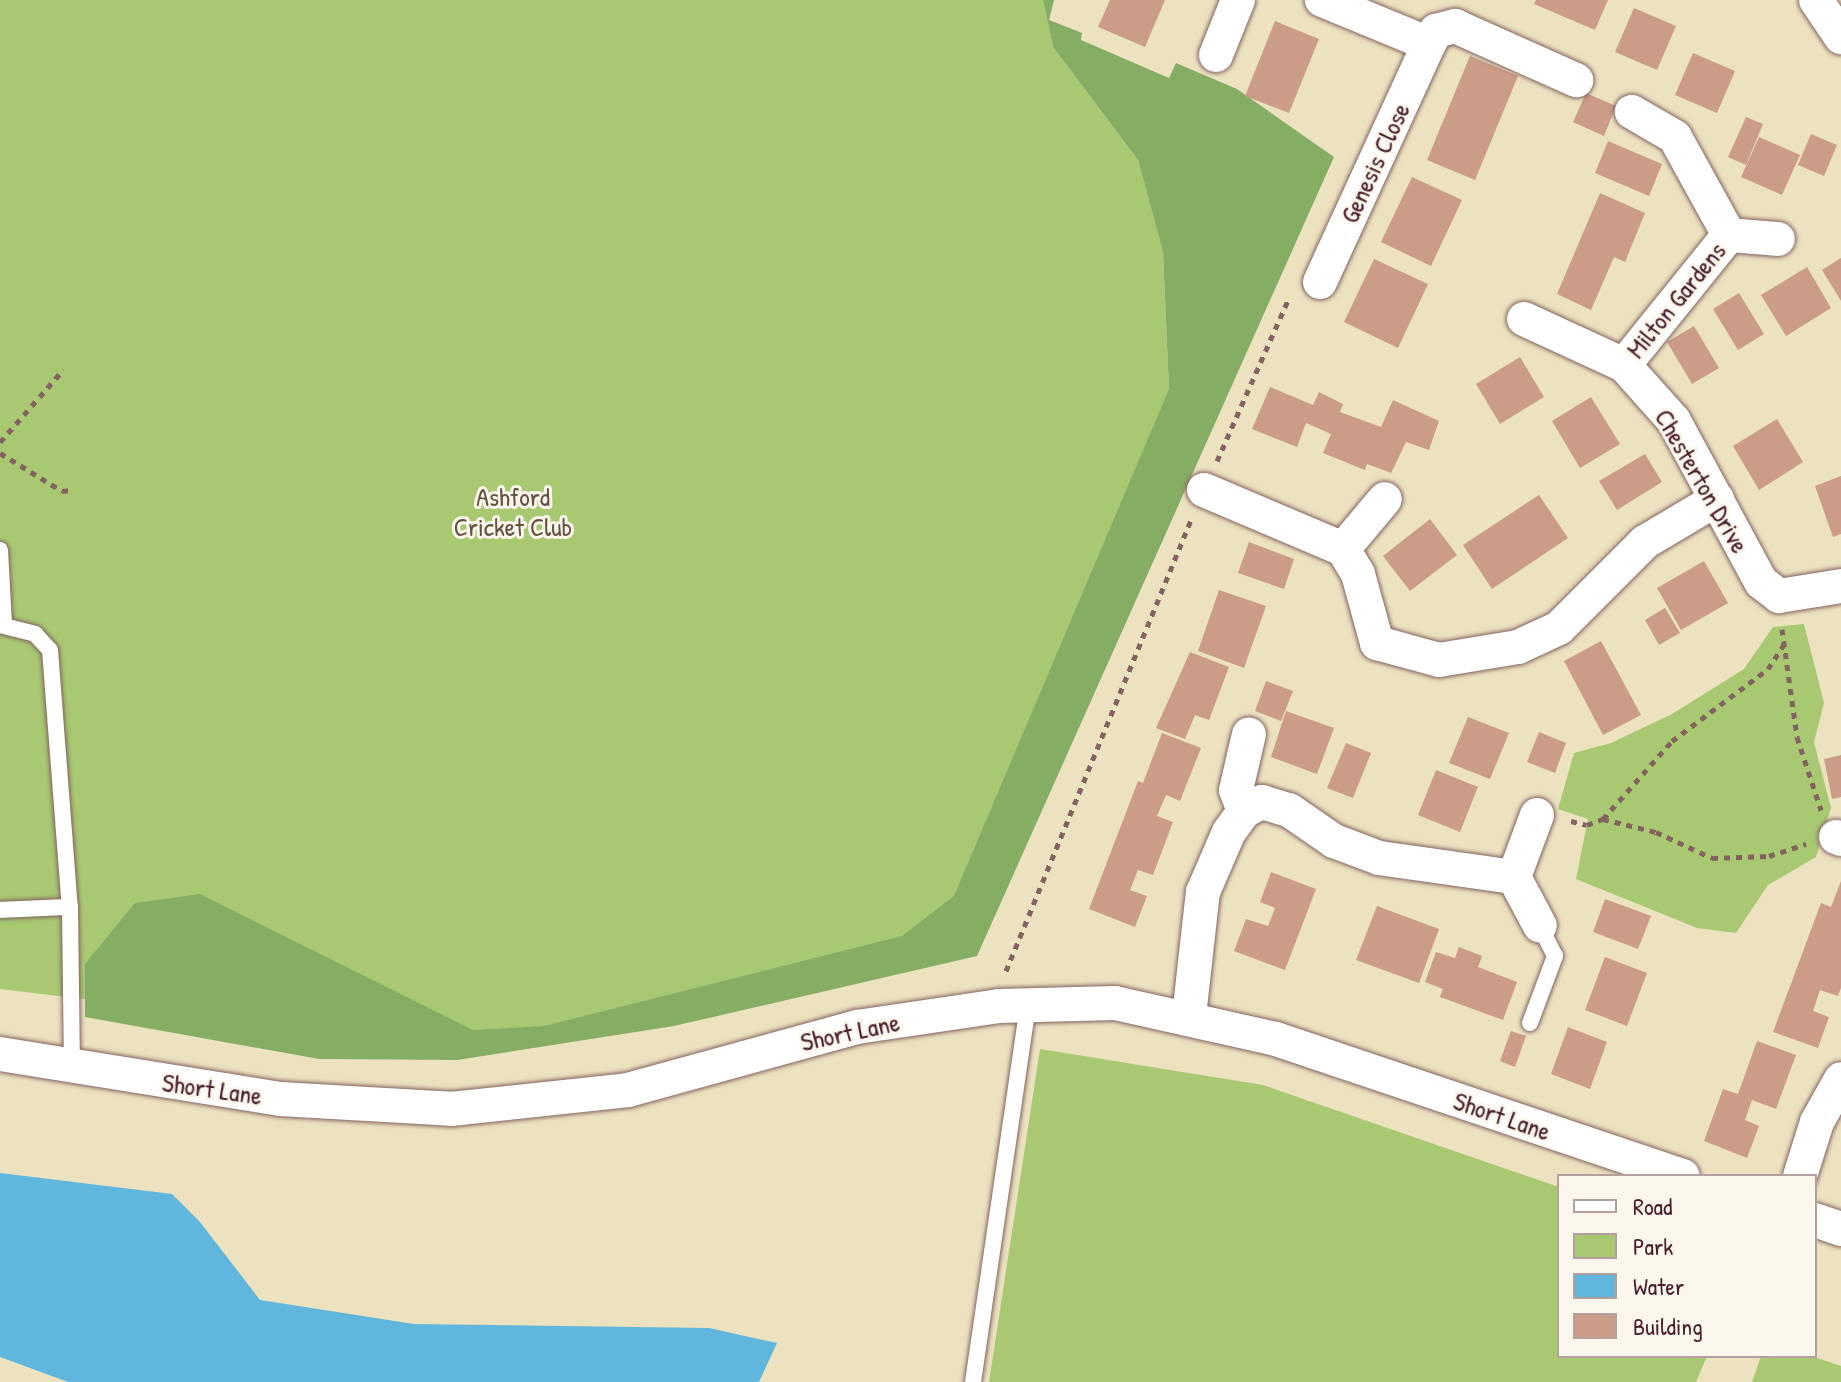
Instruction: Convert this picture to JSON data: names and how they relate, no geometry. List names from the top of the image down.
{
  "streets": {
    "street": [
      "Genesis Close",
      "Milton Gardens",
      "Chesterton Drive",
      "Short Lane"
    ]
  },
  "crossings": [
    ["Milton Gardens", "Chesterton Drive"]
  ],
  "parks": ["Ashford Cricket Club"],
  "legend": [
    "Road",
    "Park",
    "Water",
    "Building"
  ]
}
